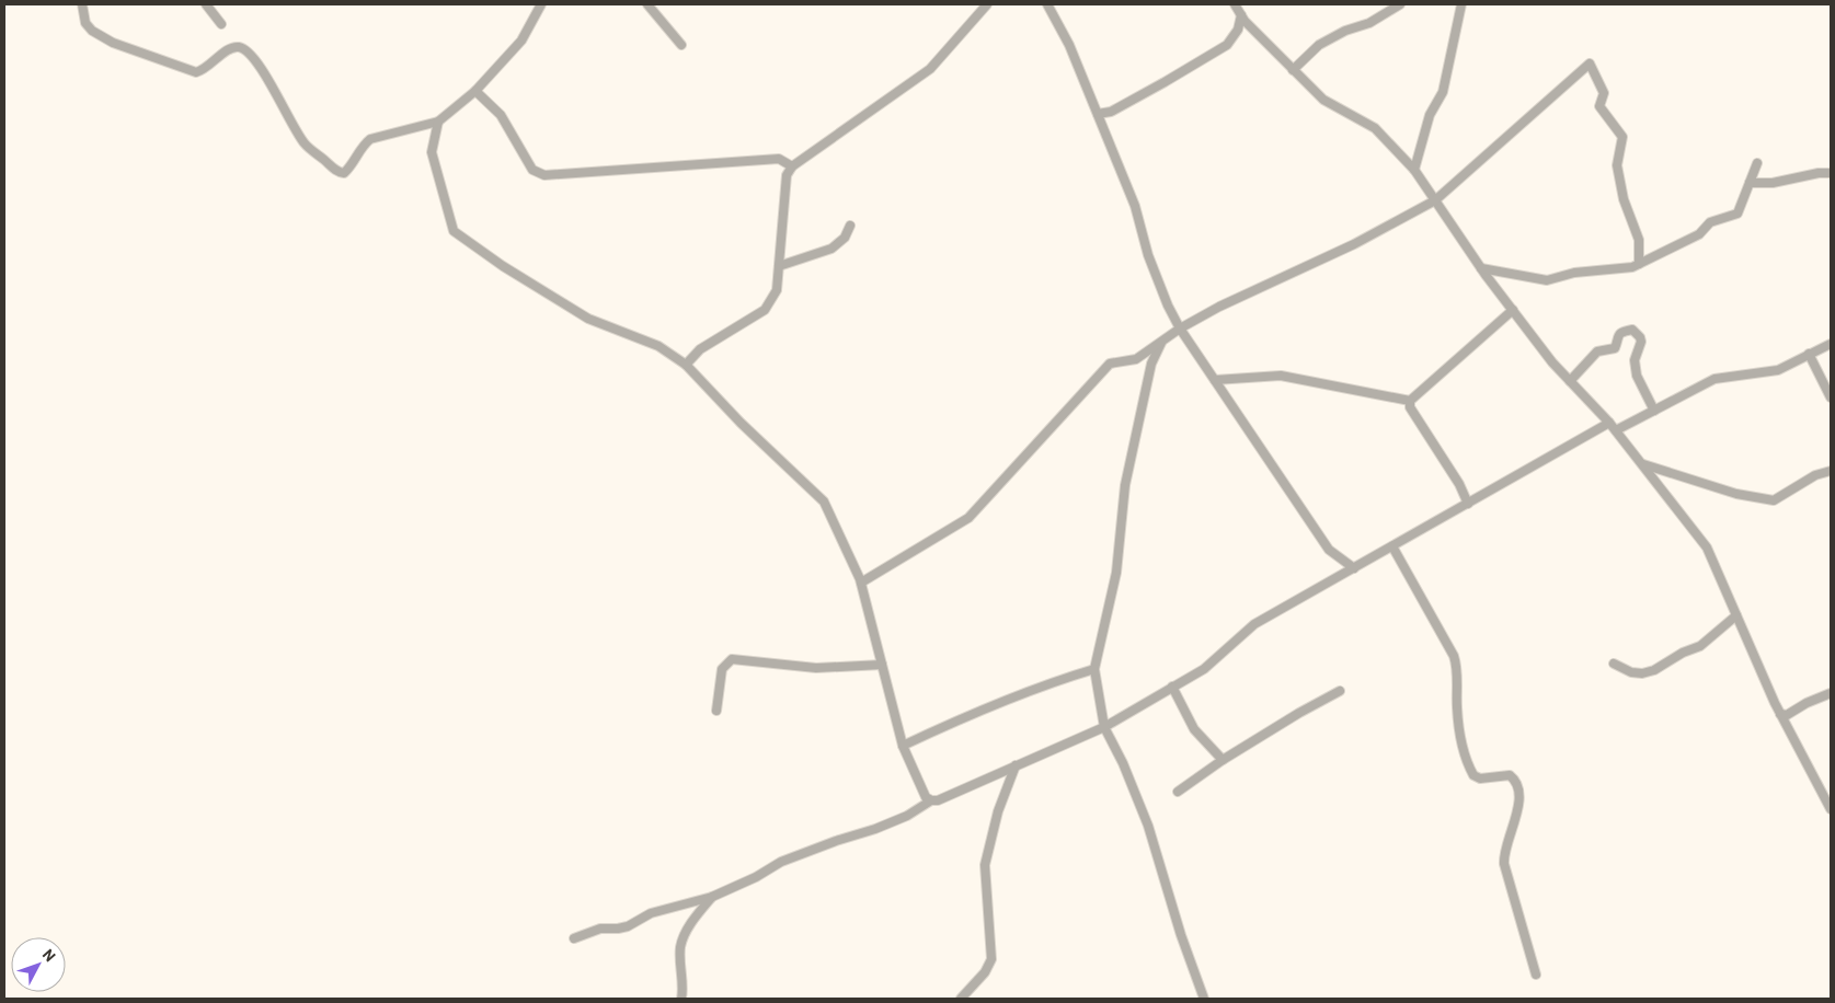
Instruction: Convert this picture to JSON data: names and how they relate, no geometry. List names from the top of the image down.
{
  "north": "top right"
}
